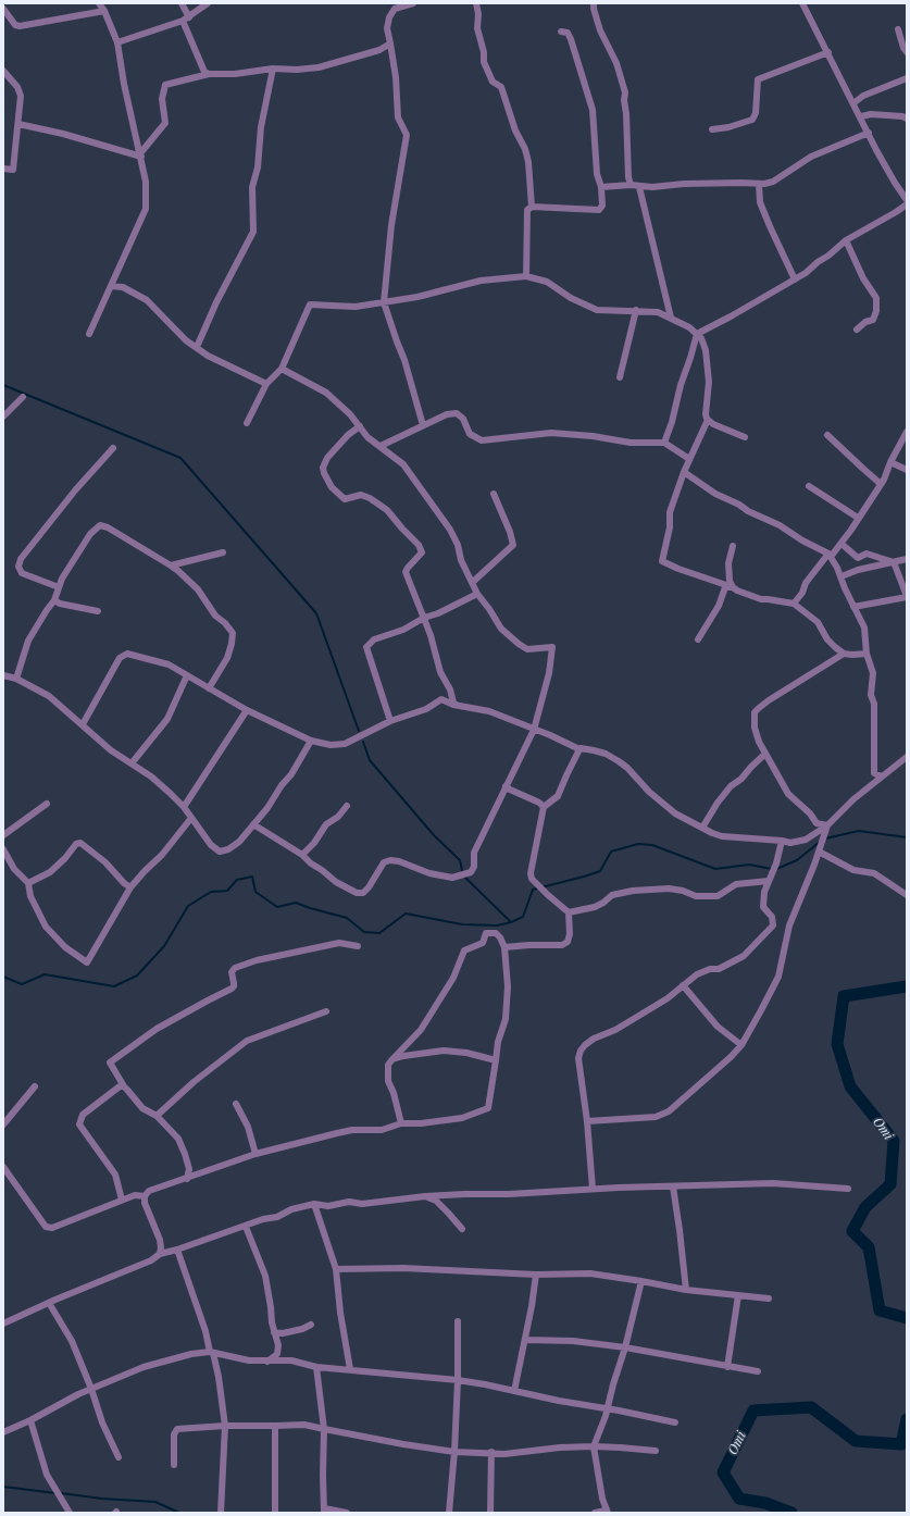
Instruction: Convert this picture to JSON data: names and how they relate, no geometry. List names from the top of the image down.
{
  "water": ["Omi"]
}
